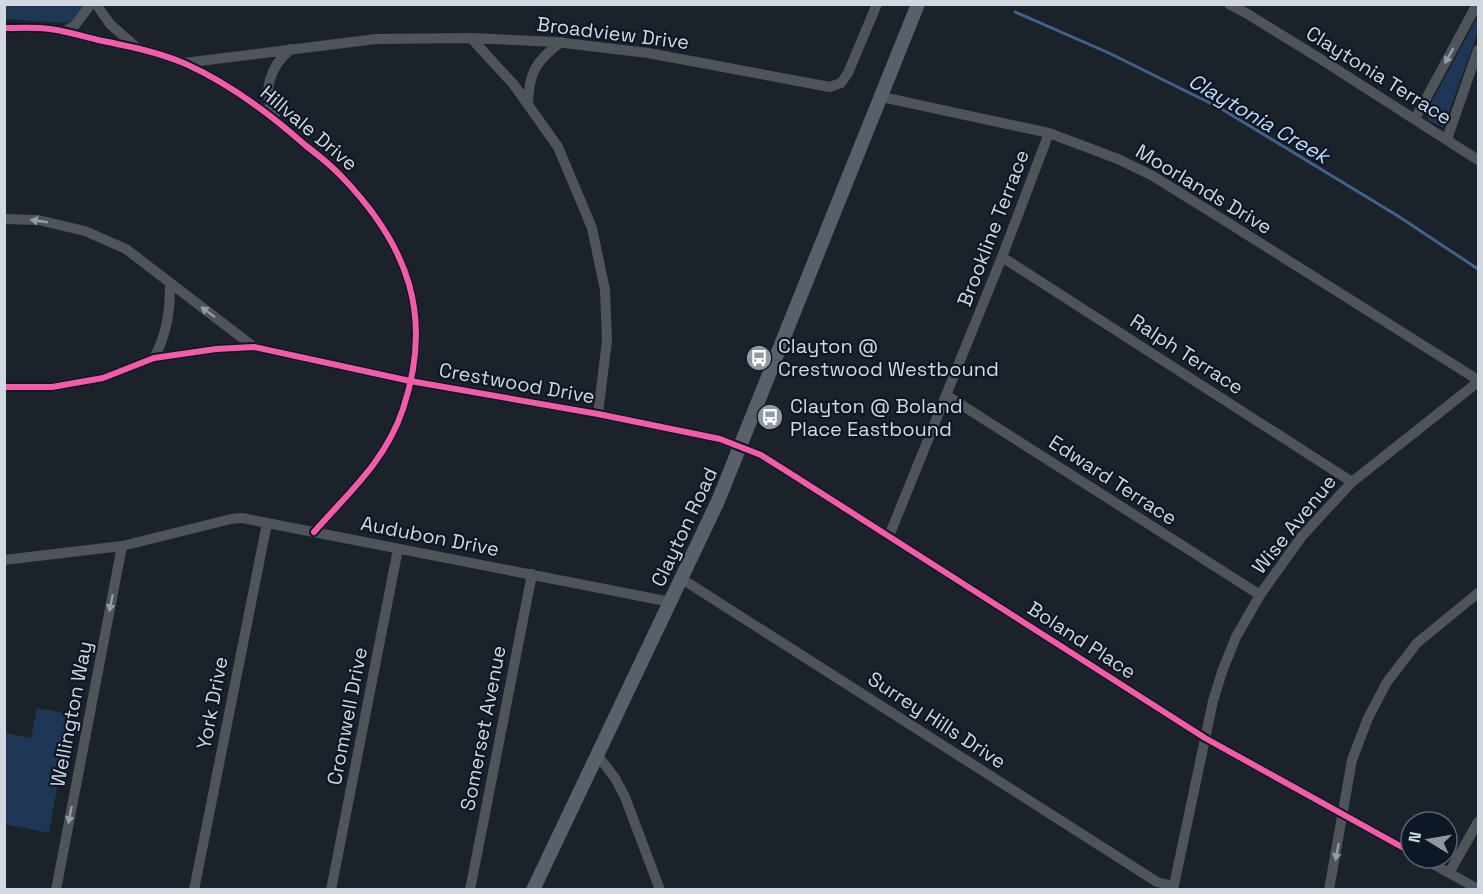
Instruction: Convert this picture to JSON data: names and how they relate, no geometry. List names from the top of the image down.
{
  "streets": {
    "main road": ["Clayton Road"],
    "street": [
      "Broadview Drive",
      "Claytonia Terrace",
      "Hillvale Drive",
      "Moorlands Drive",
      "Brookline Terrace",
      "Ralph Terrace",
      "Crestwood Drive",
      "Edward Terrace",
      "Wise Avenue",
      "Audubon Drive",
      "Boland Place",
      "York Drive",
      "Wellington Way",
      "Cromwell Drive",
      "Surrey Hills Drive",
      "Somerset Avenue"
    ]
  },
  "crossings": [
    ["Broadview Drive", "Hillvale Drive"],
    ["Hillvale Drive", "Crestwood Drive"],
    ["Hillvale Drive", "Audubon Drive"],
    ["Moorlands Drive", "Brookline Terrace"],
    ["Moorlands Drive", "Wise Avenue"],
    ["Moorlands Drive", "Clayton Road"],
    ["Brookline Terrace", "Ralph Terrace"],
    ["Brookline Terrace", "Edward Terrace"],
    ["Brookline Terrace", "Boland Place"],
    ["Ralph Terrace", "Wise Avenue"],
    ["Crestwood Drive", "Clayton Road"],
    ["Crestwood Drive", "Boland Place"],
    ["Edward Terrace", "Wise Avenue"],
    ["Wise Avenue", "Boland Place"],
    ["Wise Avenue", "Surrey Hills Drive"],
    ["Clayton Road", "Audubon Drive"],
    ["Clayton Road", "Boland Place"],
    ["Clayton Road", "Surrey Hills Drive"],
    ["Audubon Drive", "York Drive"],
    ["Audubon Drive", "Wellington Way"],
    ["Audubon Drive", "Cromwell Drive"],
    ["Audubon Drive", "Somerset Avenue"]
  ],
  "one_way": ["Wellington Way"],
  "water": ["Claytonia Creek"],
  "places": {
    "bus stop": ["Clayton @ Crestwood Westbound", "Clayton @ Boland Place Eastbound"]
  },
  "north": "left"
}
